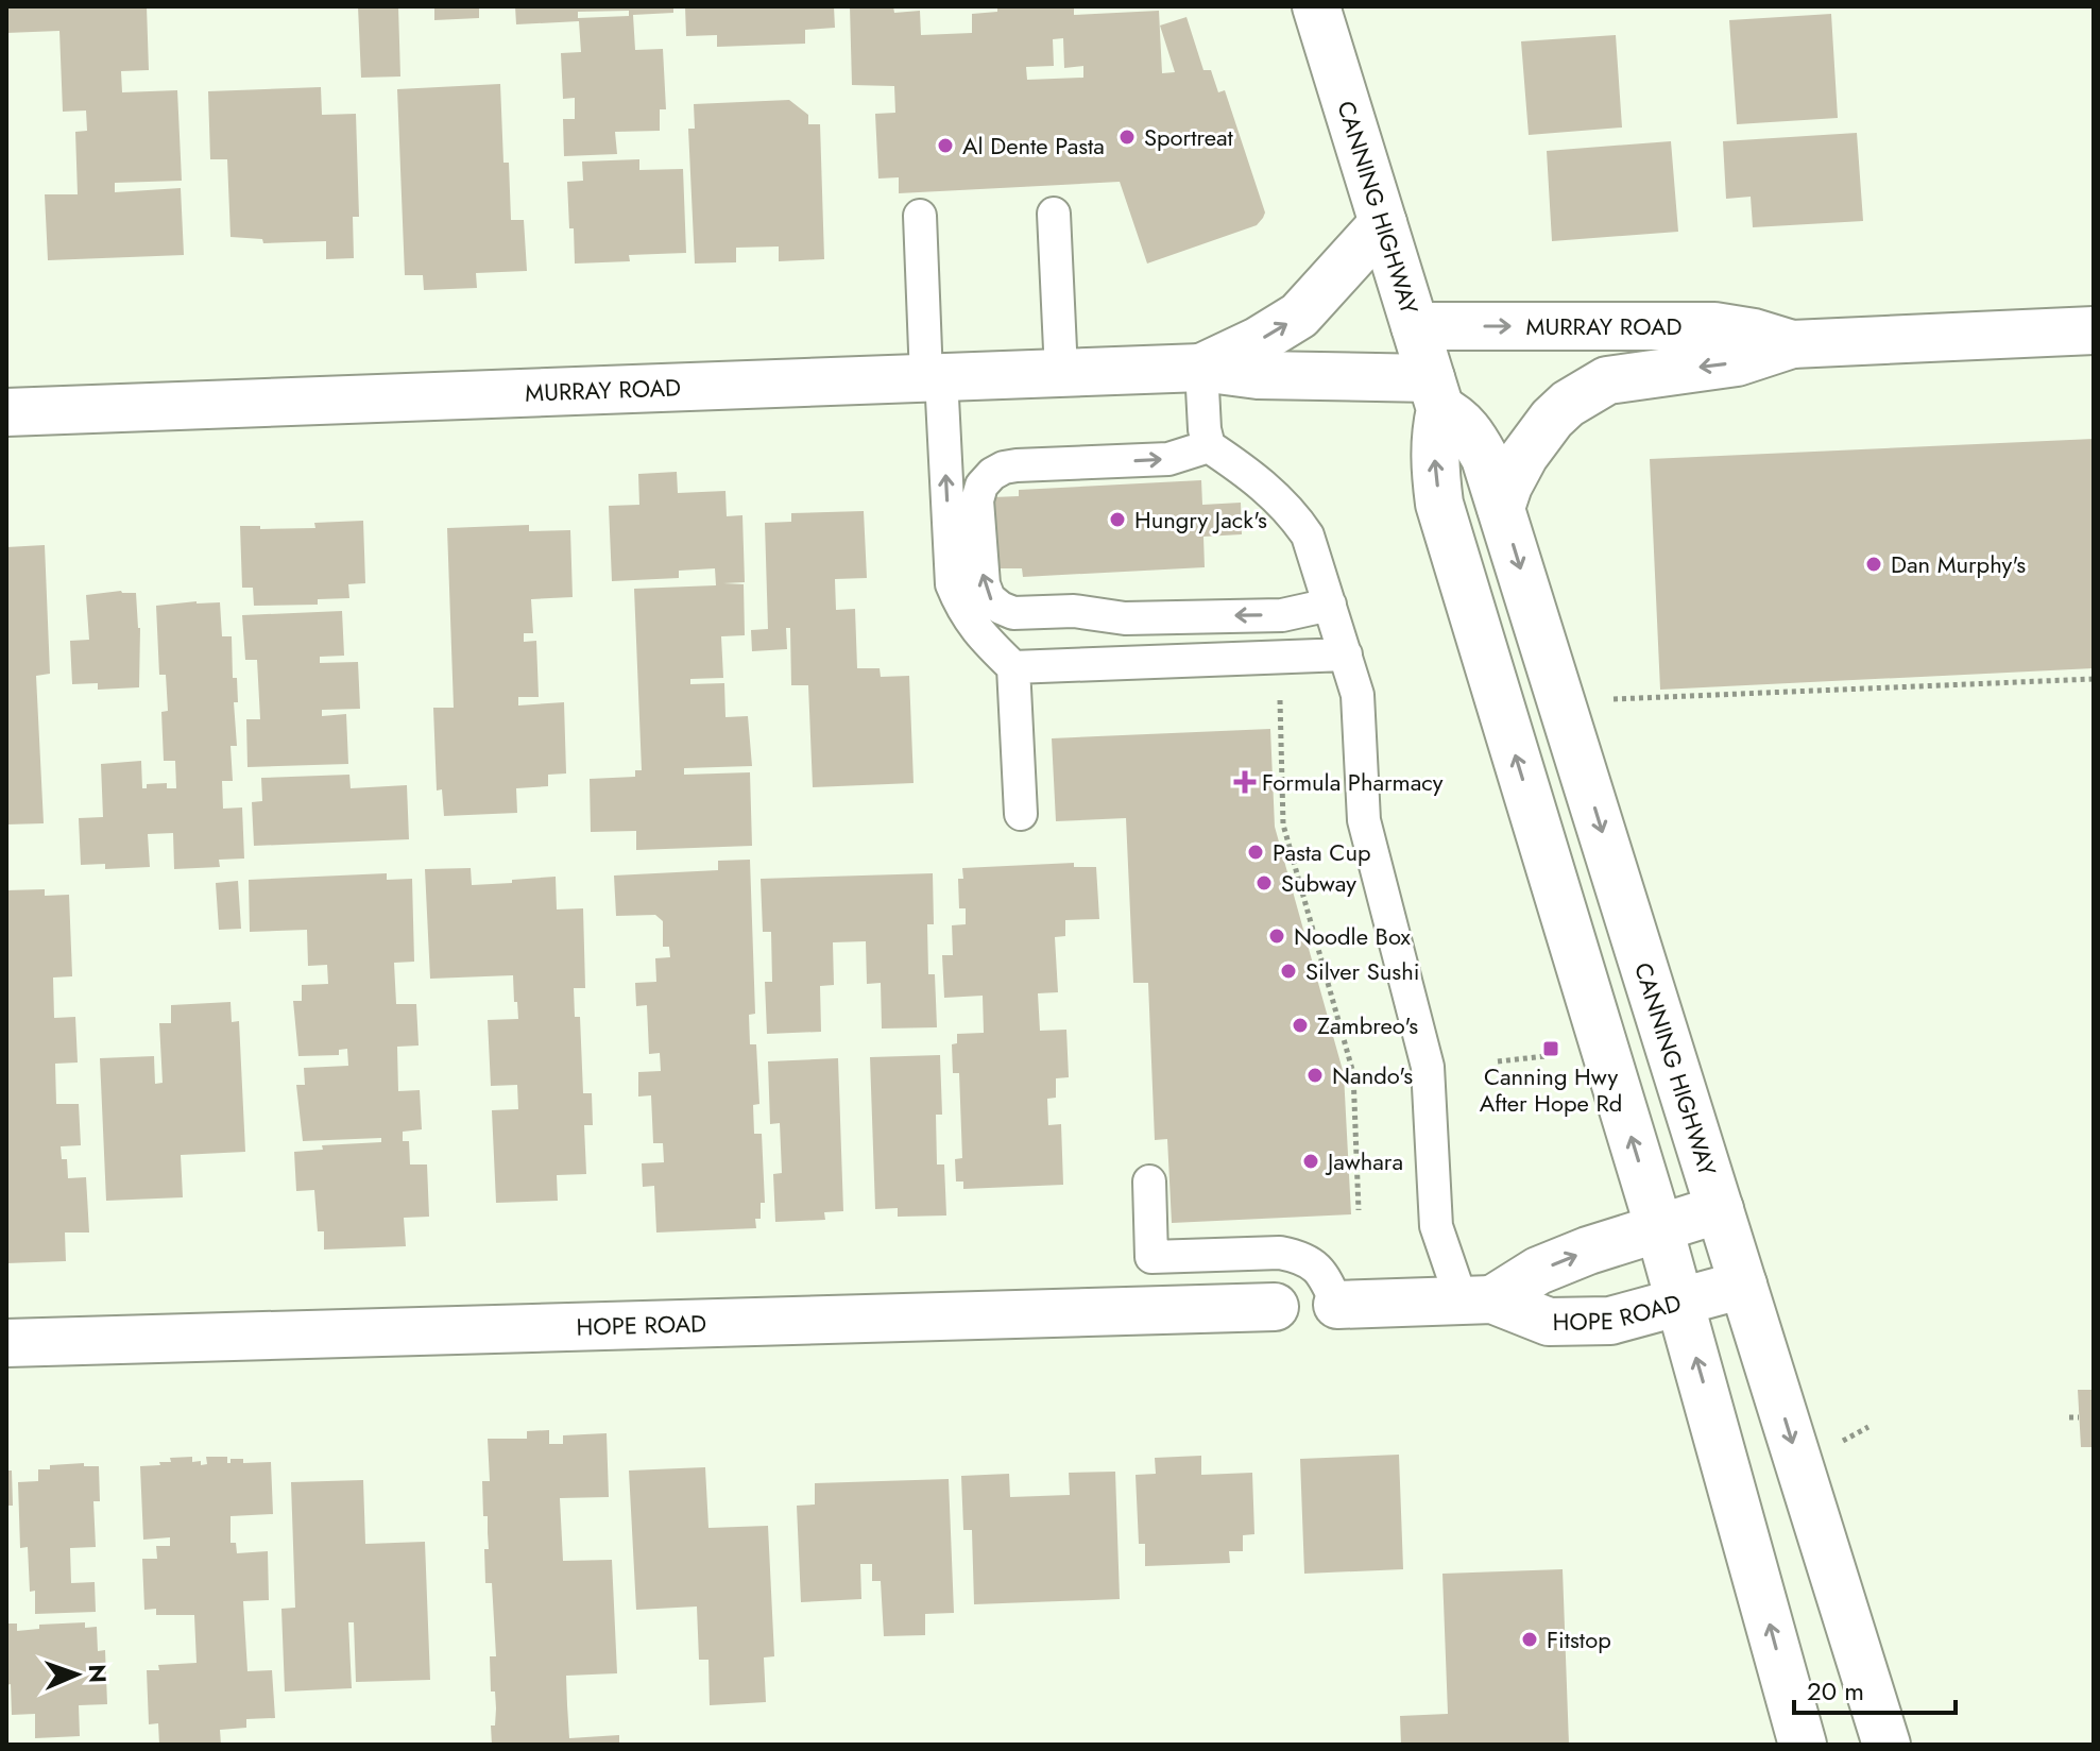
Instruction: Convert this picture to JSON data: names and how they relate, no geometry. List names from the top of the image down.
{
  "streets": {
    "main road": ["CANNING HIGHWAY", "MURRAY ROAD", "HOPE ROAD"]
  },
  "crossings": [
    ["CANNING HIGHWAY", "MURRAY ROAD"],
    ["CANNING HIGHWAY", "HOPE ROAD"]
  ],
  "places": {
    "other": [
      "Sportreat",
      "Al Dente Pasta",
      "Hungry Jack's",
      "Dan Murphy's",
      "Pasta Cup",
      "Subway",
      "Noodle Box",
      "Silver Sushi",
      "Zambreo's",
      "Nando's",
      "Jawhara",
      "Fitstop"
    ],
    "health": ["Formula Pharmacy"],
    "transit": ["Canning Hwy After Hope Rd"]
  },
  "scale_bar": "20 m",
  "north": "right"
}
